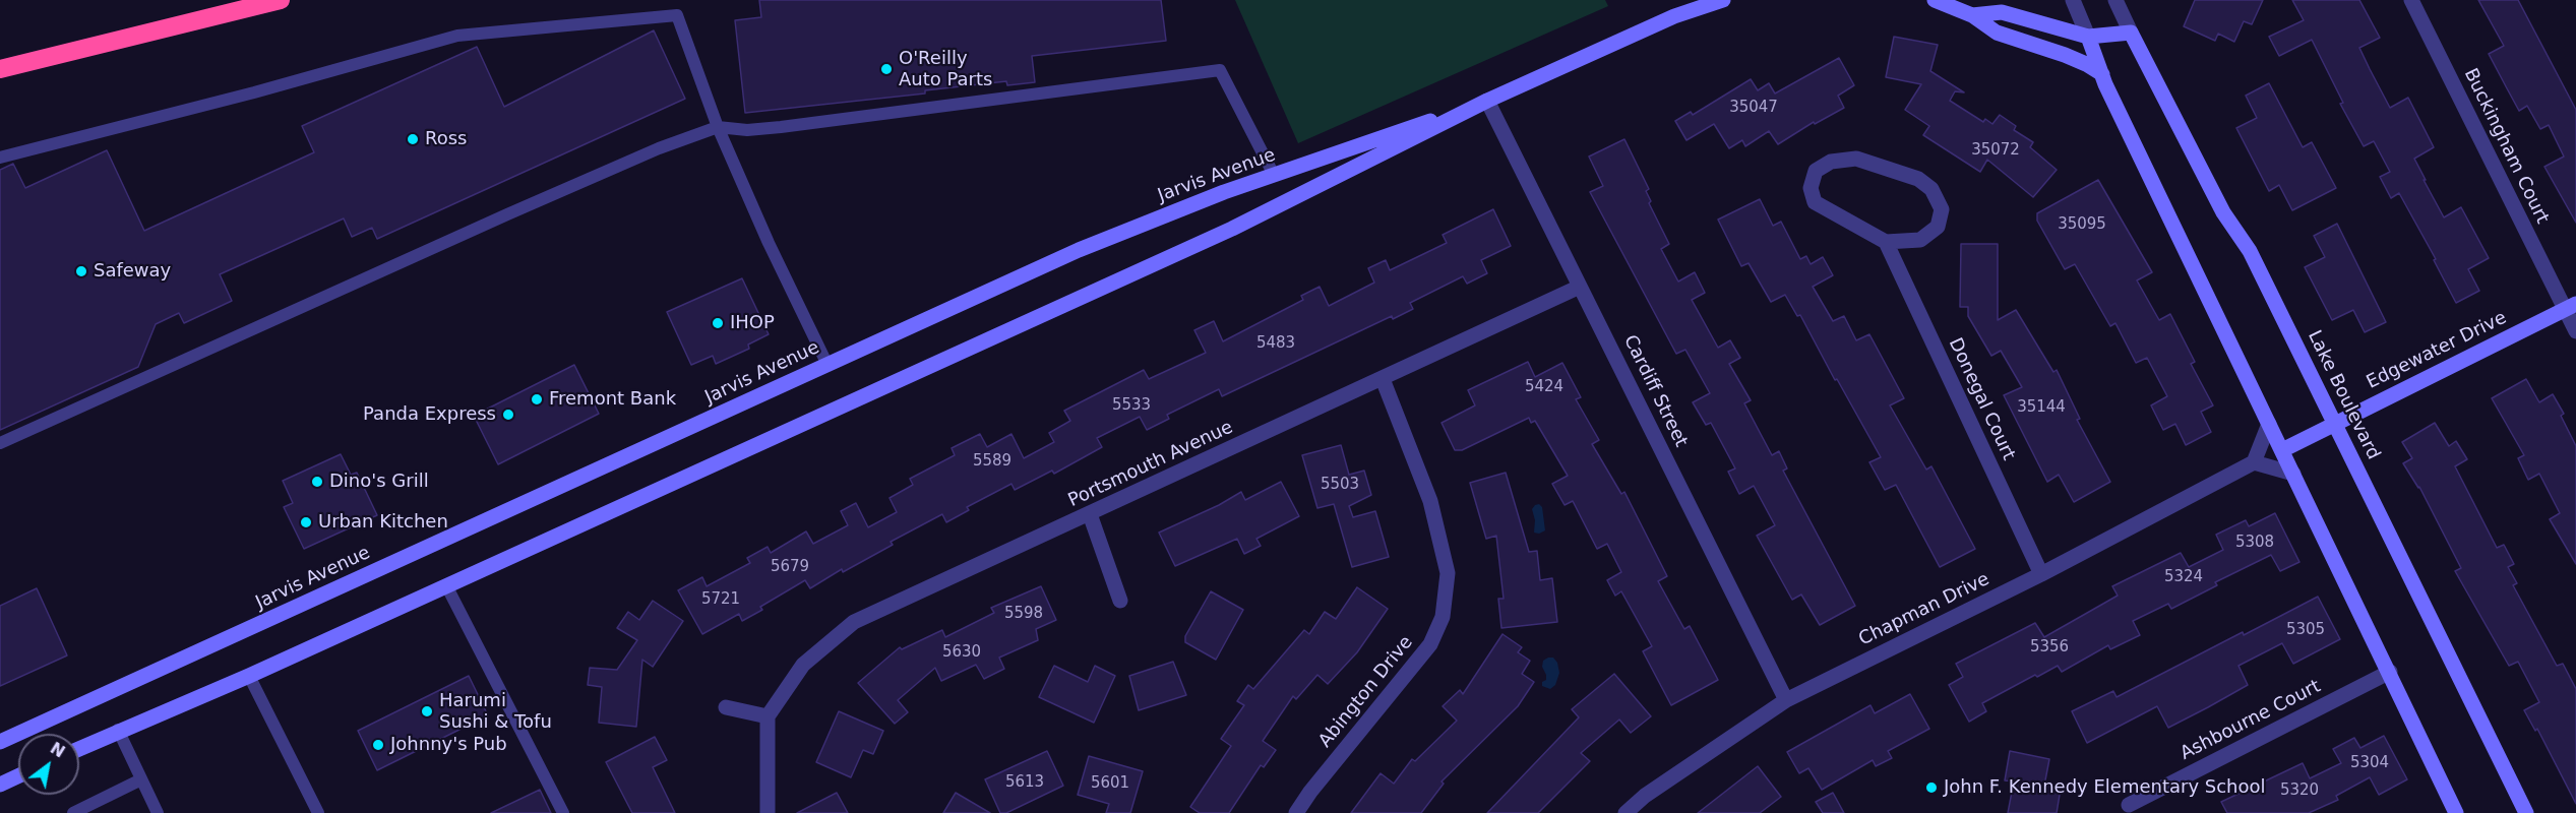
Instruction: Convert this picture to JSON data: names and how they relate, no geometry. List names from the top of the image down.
{
  "streets": {
    "street": [
      "Buckingham Court",
      "Jarvis Avenue",
      "Edgewater Drive",
      "Cardiff Street",
      "Lake Boulevard",
      "Donegal Court",
      "Portsmouth Avenue",
      "Chapman Drive",
      "Abington Drive",
      "Ashbourne Court"
    ]
  },
  "crossings": [
    ["Buckingham Court", "Edgewater Drive"],
    ["Jarvis Avenue", "Cardiff Street"],
    ["Edgewater Drive", "Lake Boulevard"],
    ["Cardiff Street", "Portsmouth Avenue"],
    ["Cardiff Street", "Chapman Drive"],
    ["Donegal Court", "Chapman Drive"],
    ["Portsmouth Avenue", "Abington Drive"]
  ],
  "places": [
    "O'Reilly Auto Parts",
    "Ross",
    "Safeway",
    "IHOP",
    "Fremont Bank",
    "Panda Express",
    "Dino's Grill",
    "Urban Kitchen",
    "Harumi Sushi & Tofu",
    "Johnny's Pub",
    "John F. Kennedy Elementary School"
  ],
  "house_numbers": [
    "35047",
    "35072",
    "35095",
    "5483",
    "5424",
    "5533",
    "35144",
    "5589",
    "5503",
    "5308",
    "5679",
    "5324",
    "5721",
    "5598",
    "5305",
    "5356",
    "5630",
    "5304",
    "5613",
    "5601",
    "5320"
  ],
  "north": "top right"
}
